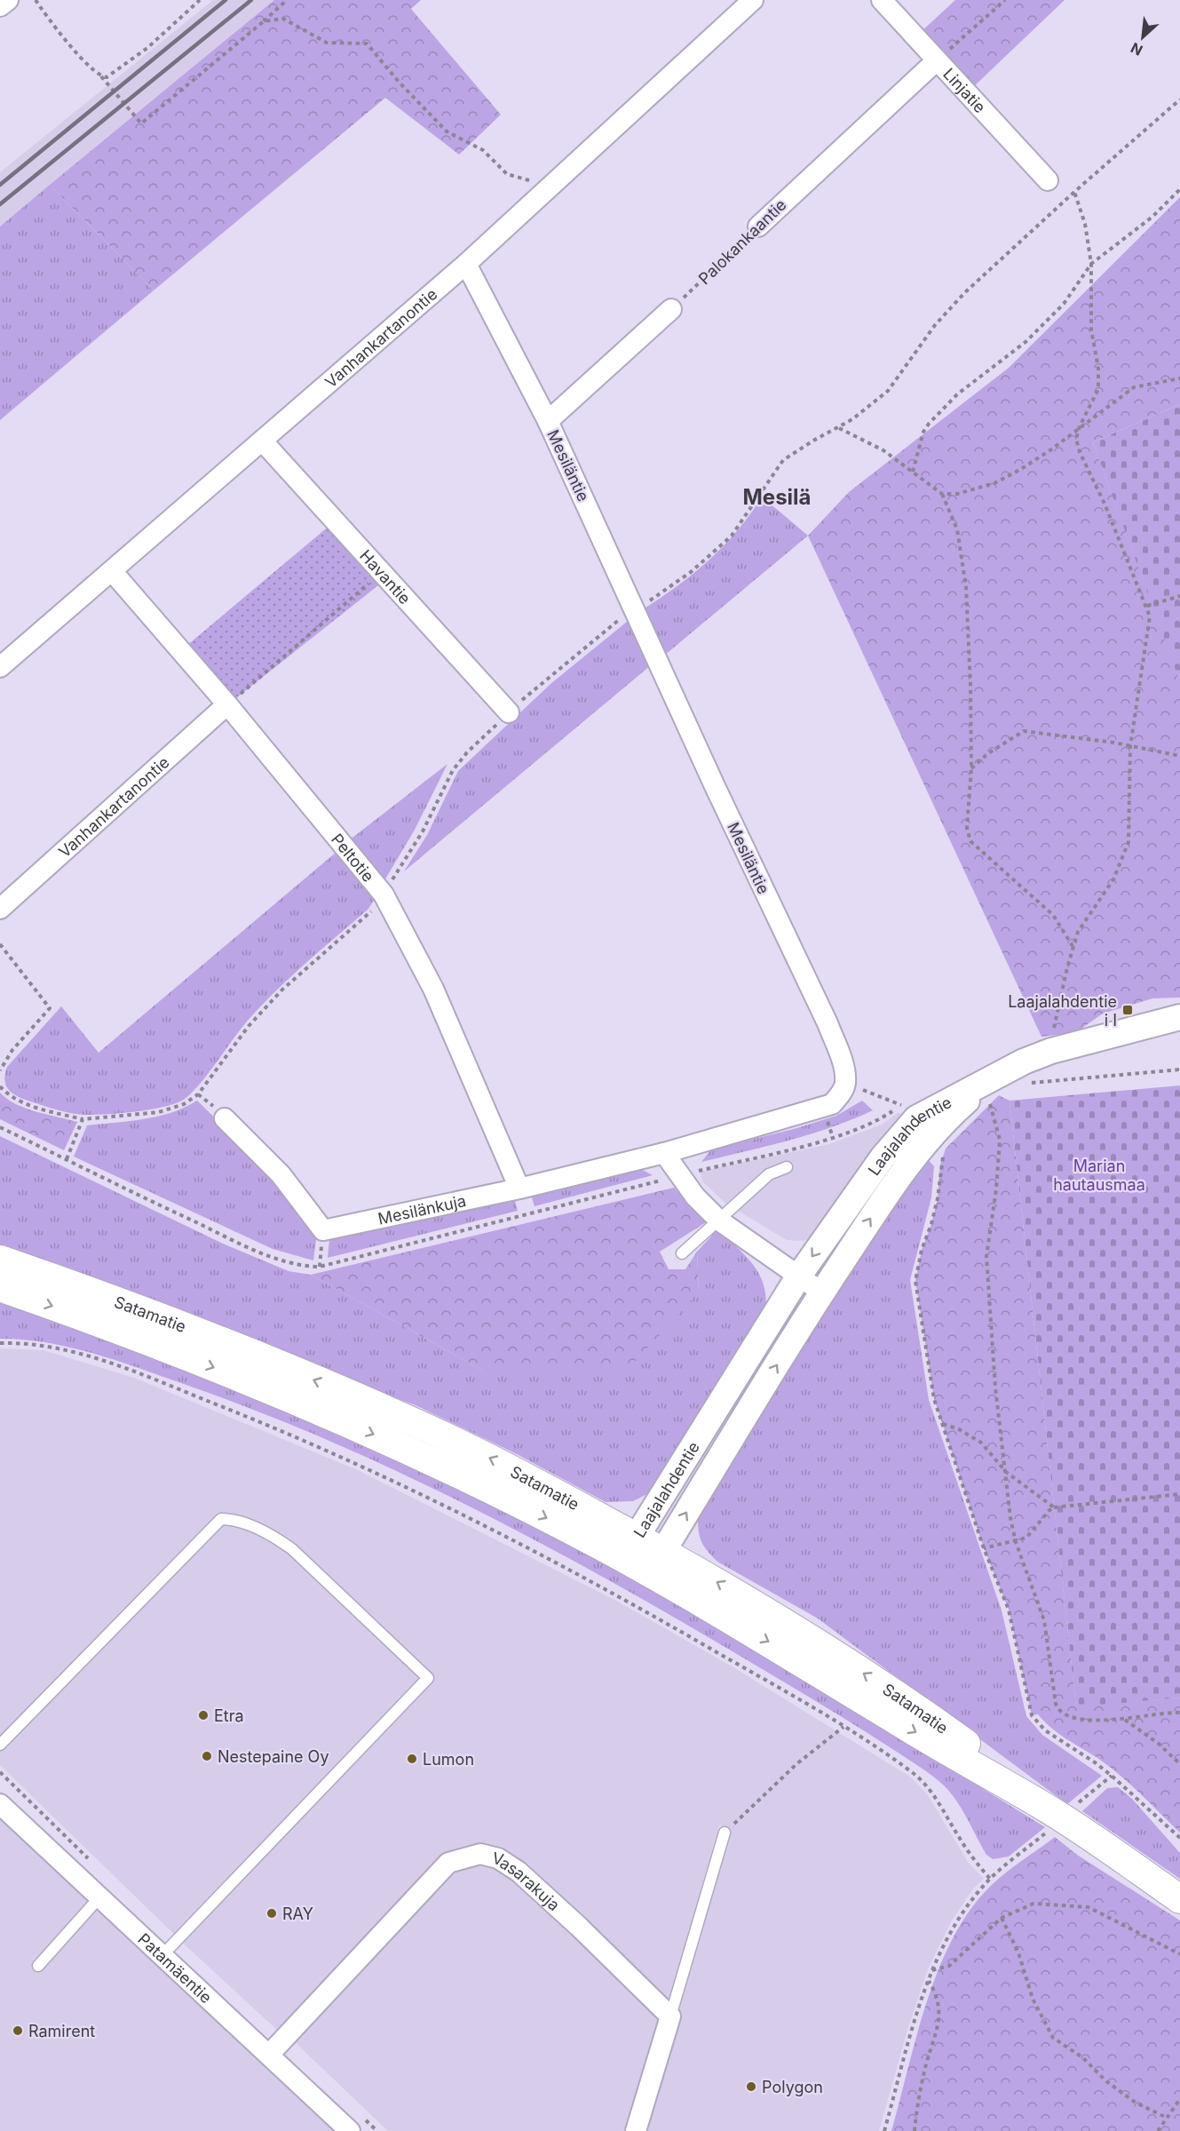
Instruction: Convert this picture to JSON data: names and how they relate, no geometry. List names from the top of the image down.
{
  "streets": {
    "main road": ["Satamatie"],
    "street": [
      "Linjatie",
      "Palokankaantie",
      "Vanhankartanontie",
      "Mesiläntie",
      "Havantie",
      "Peltotie",
      "Laajalahdentie",
      "Mesilänkuja",
      "Vasarakuja",
      "Patamäentie"
    ]
  },
  "crossings": [
    ["Linjatie", "Palokankaantie"],
    ["Vanhankartanontie", "Mesiläntie"],
    ["Vanhankartanontie", "Havantie"],
    ["Vanhankartanontie", "Peltotie"],
    ["Peltotie", "Mesilänkuja"],
    ["Laajalahdentie", "Satamatie"],
    ["Vasarakuja", "Patamäentie"]
  ],
  "districts": ["Mesilä"],
  "parks": ["Marian hautausmaa"],
  "places": {
    "transit": ["Laajalahdentie i I"],
    "other": [
      "Etra",
      "Nestepaine Oy",
      "Lumon",
      "RAY",
      "Ramirent",
      "Polygon"
    ]
  },
  "north": "bottom left"
}
